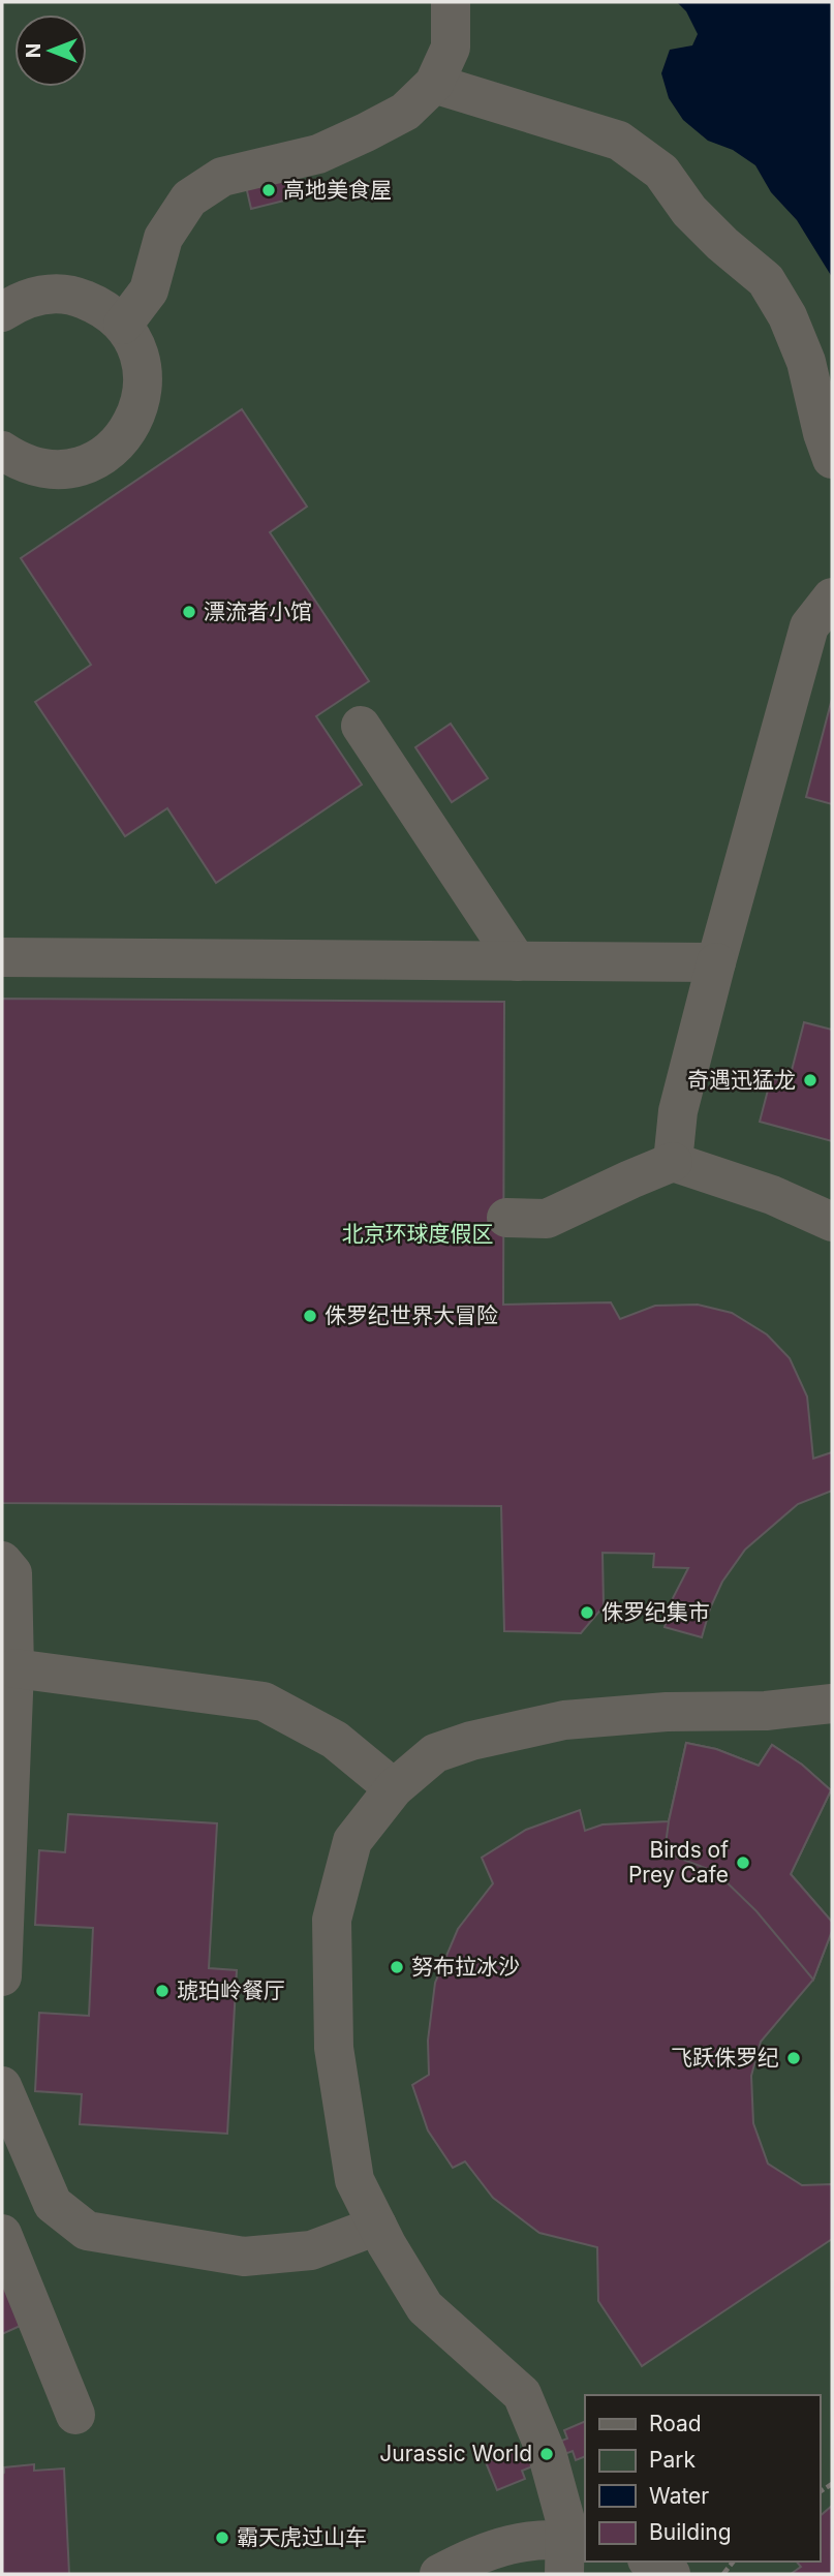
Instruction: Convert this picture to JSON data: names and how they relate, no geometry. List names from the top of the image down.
{
  "parks": ["北京环球度假区"],
  "places": [
    "高地美食屋",
    "漂流者小馆",
    "奇遇迅猛龙",
    "侏罗纪世界大冒险",
    "侏罗纪集市",
    "Birds of Prey Cafe",
    "努布拉冰沙",
    "琥珀岭餐厅",
    "飞跃侏罗纪",
    "Jurassic World",
    "霸天虎过山车"
  ],
  "legend": [
    "Road",
    "Park",
    "Water",
    "Building"
  ],
  "north": "left"
}
